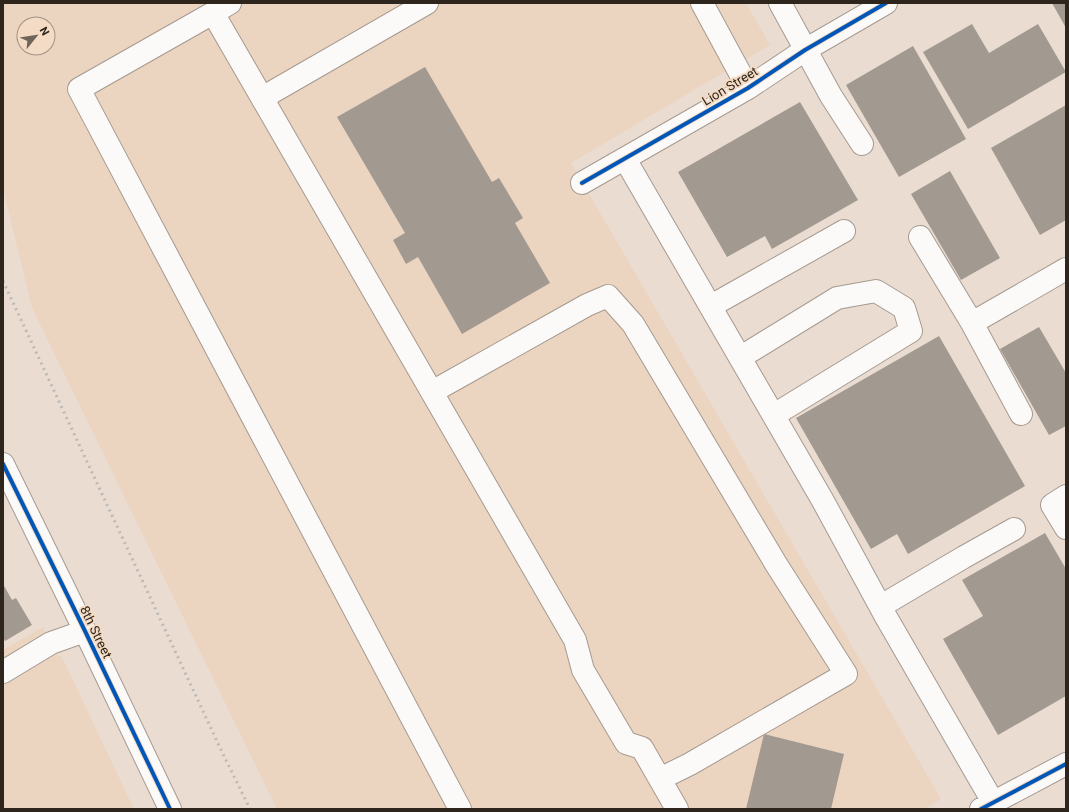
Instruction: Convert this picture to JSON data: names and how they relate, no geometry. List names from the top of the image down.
{
  "streets": {
    "street": ["Lion Street", "8th Street"]
  },
  "north": "top right"
}
